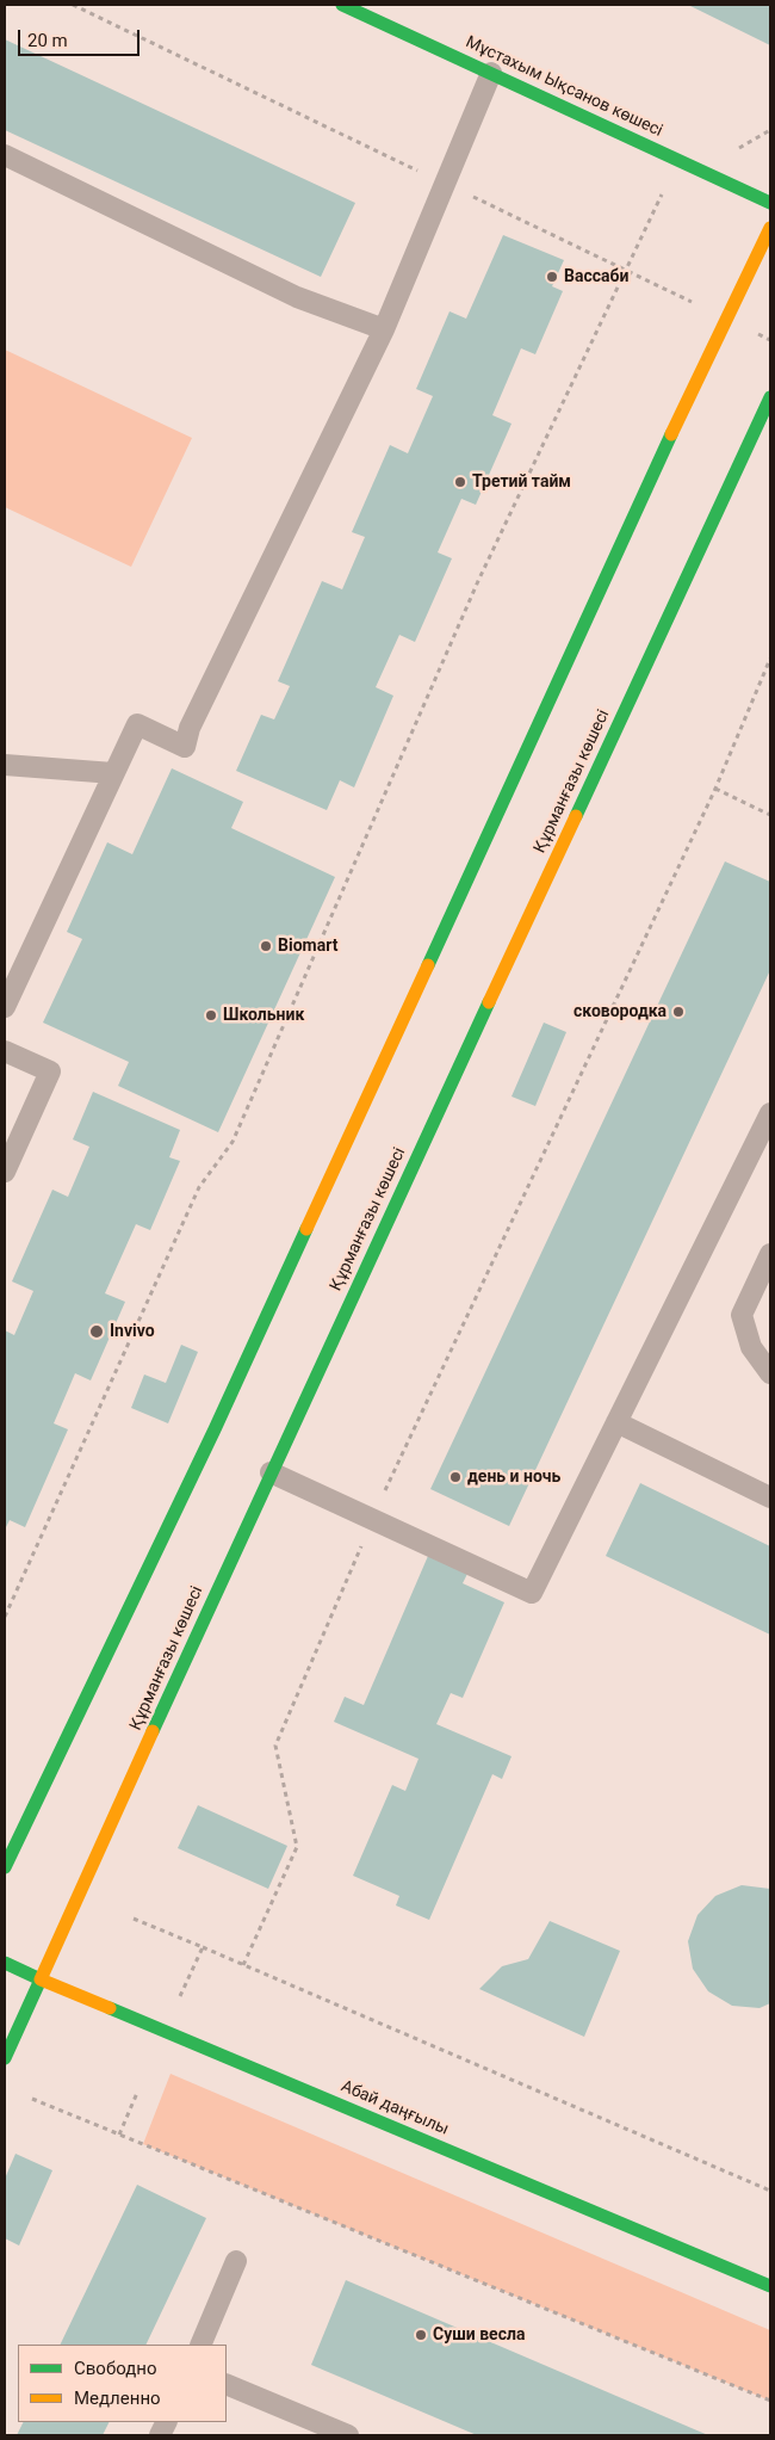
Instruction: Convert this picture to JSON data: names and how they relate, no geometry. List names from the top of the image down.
{
  "streets": {
    "street": ["Мұстахым Ықсанов көшесі", "Құрманғазы көшесі", "Абай даңғылы"]
  },
  "crossings": [
    ["Құрманғазы көшесі", "Абай даңғылы"]
  ],
  "places": [
    "Вассаби",
    "Третий тайм",
    "Biomart",
    "сковородка",
    "Школьник",
    "Invivo",
    "день и ночь",
    "Суши весла"
  ],
  "legend": ["Свободно", "Медленно"],
  "scale_bar": "20 m"
}
